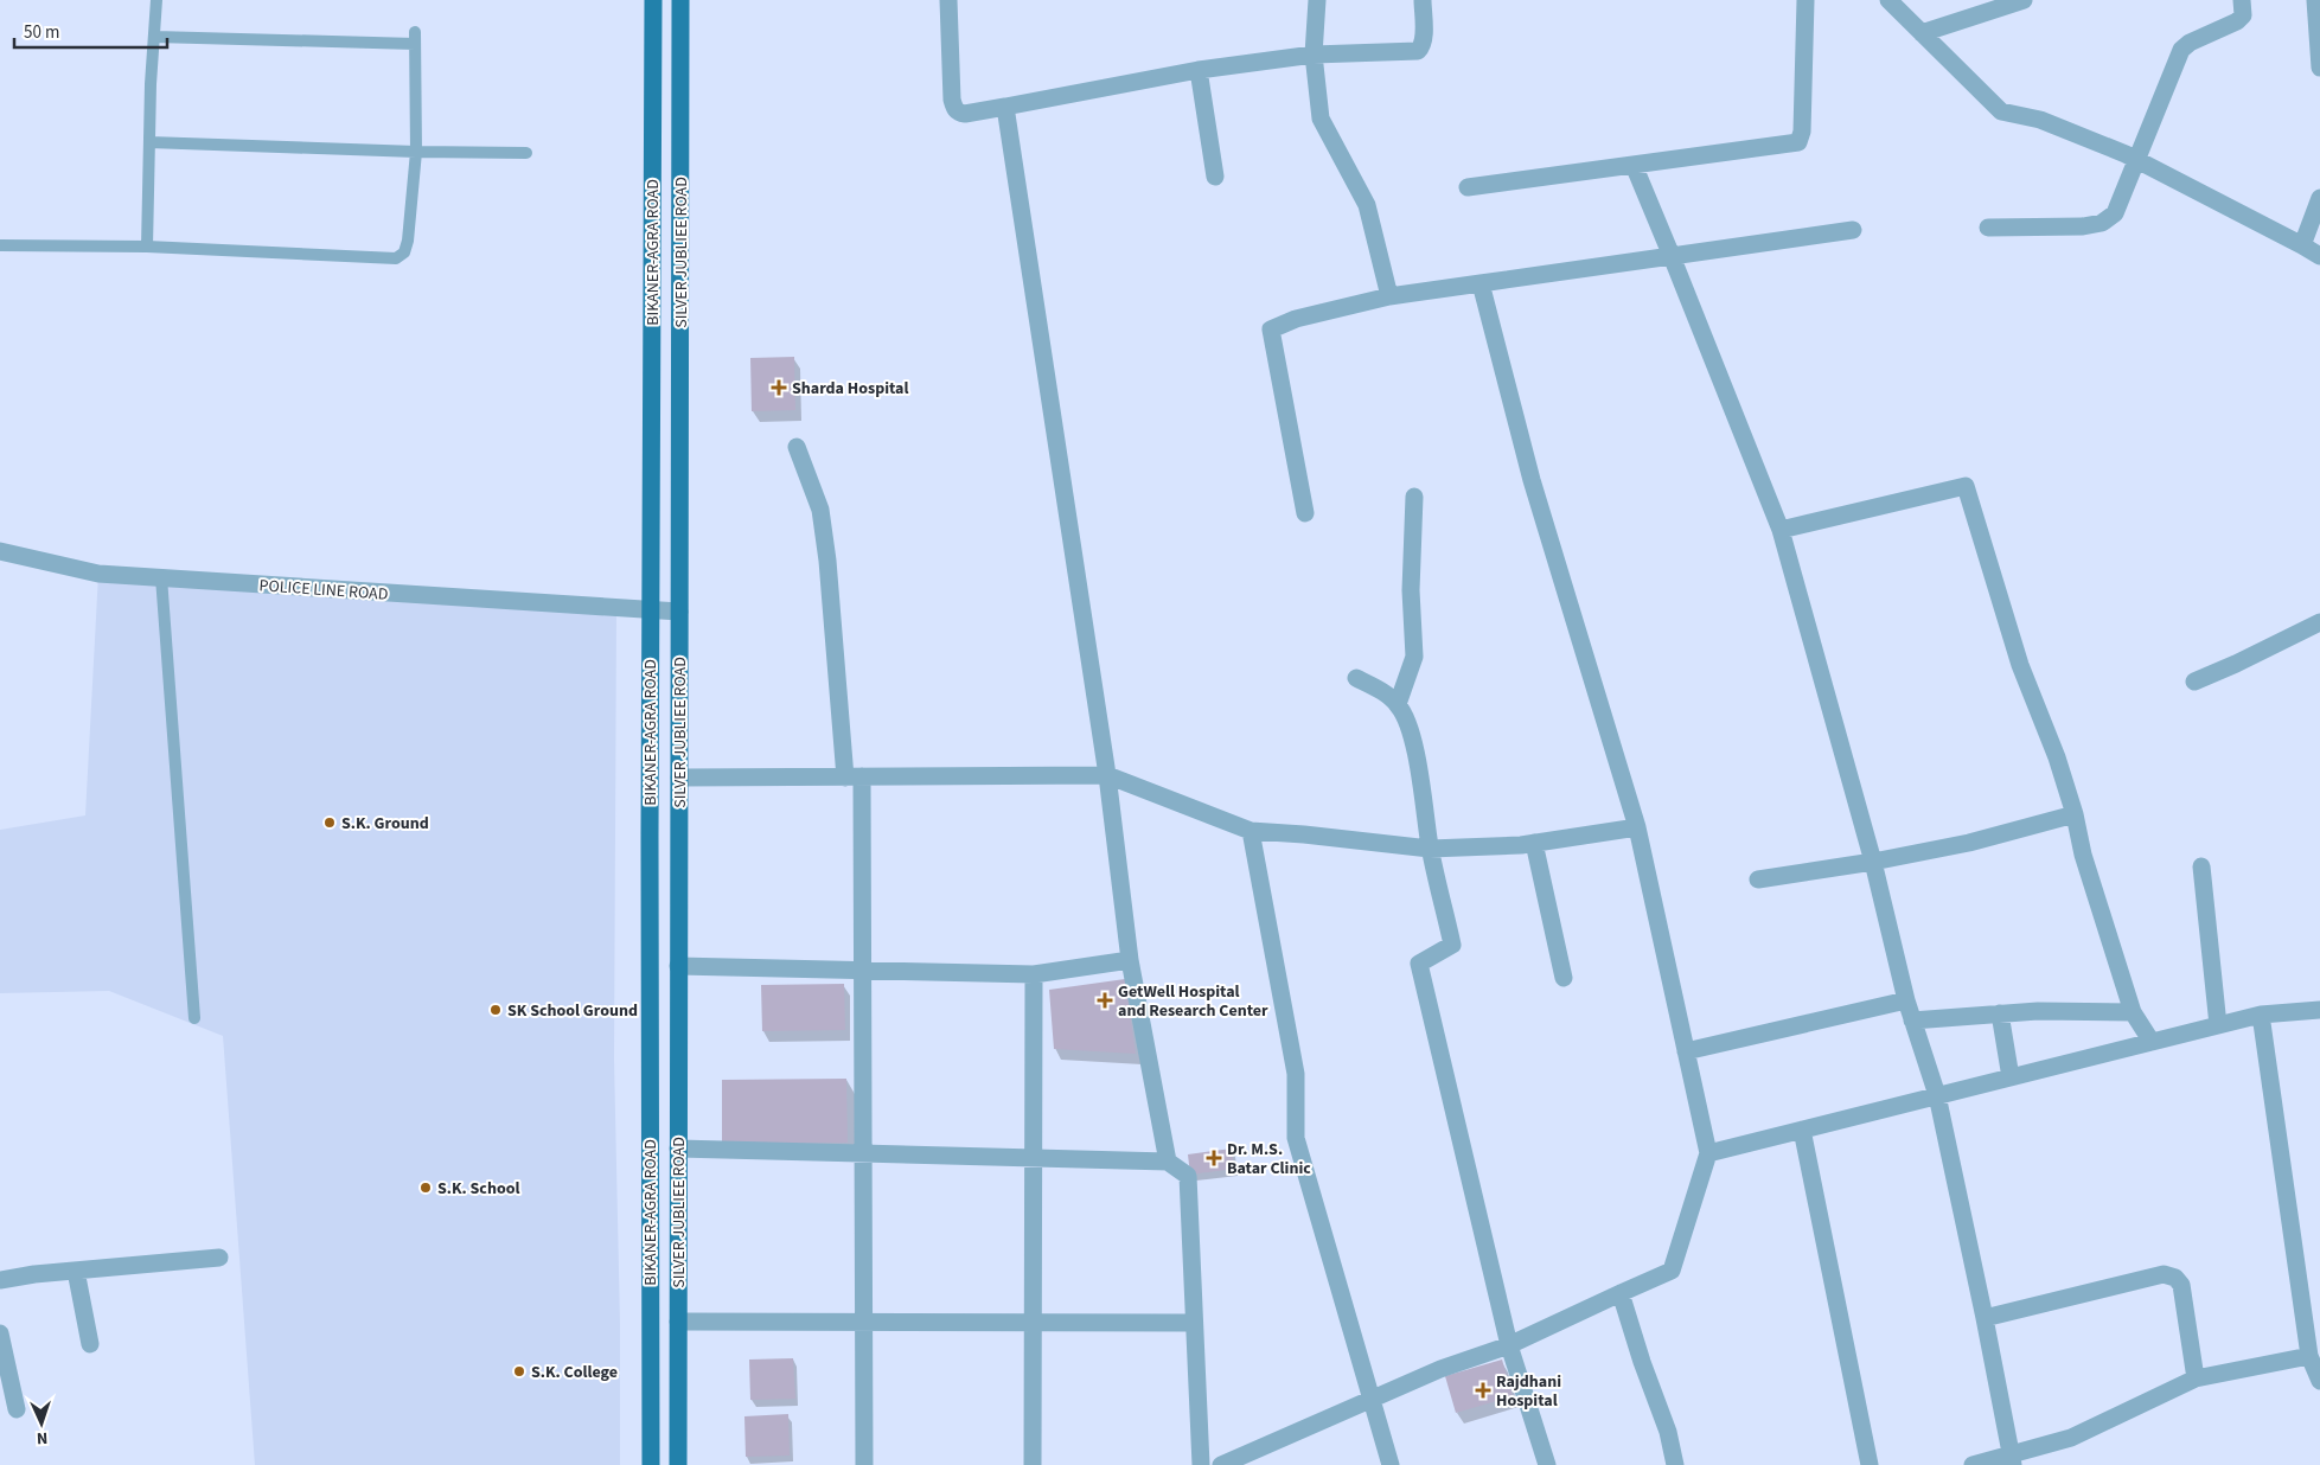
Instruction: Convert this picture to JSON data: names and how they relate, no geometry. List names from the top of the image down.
{
  "streets": {
    "main road": ["BIKANER-AGRA ROAD", "SILVER JUBLIEE ROAD"],
    "street": ["POLICE LINE ROAD"]
  },
  "crossings": [
    ["BIKANER-AGRA ROAD", "POLICE LINE ROAD"],
    ["SILVER JUBLIEE ROAD", "POLICE LINE ROAD"]
  ],
  "places": {
    "health": [
      "Sharda Hospital",
      "GetWell Hospital and Research Center",
      "Dr. M.S. Batar Clinic",
      "Rajdhani Hospital"
    ],
    "other": [
      "S.K. Ground",
      "SK School Ground",
      "S.K. School",
      "S.K. College"
    ]
  },
  "scale_bar": "50 m",
  "north": "bottom"
}
